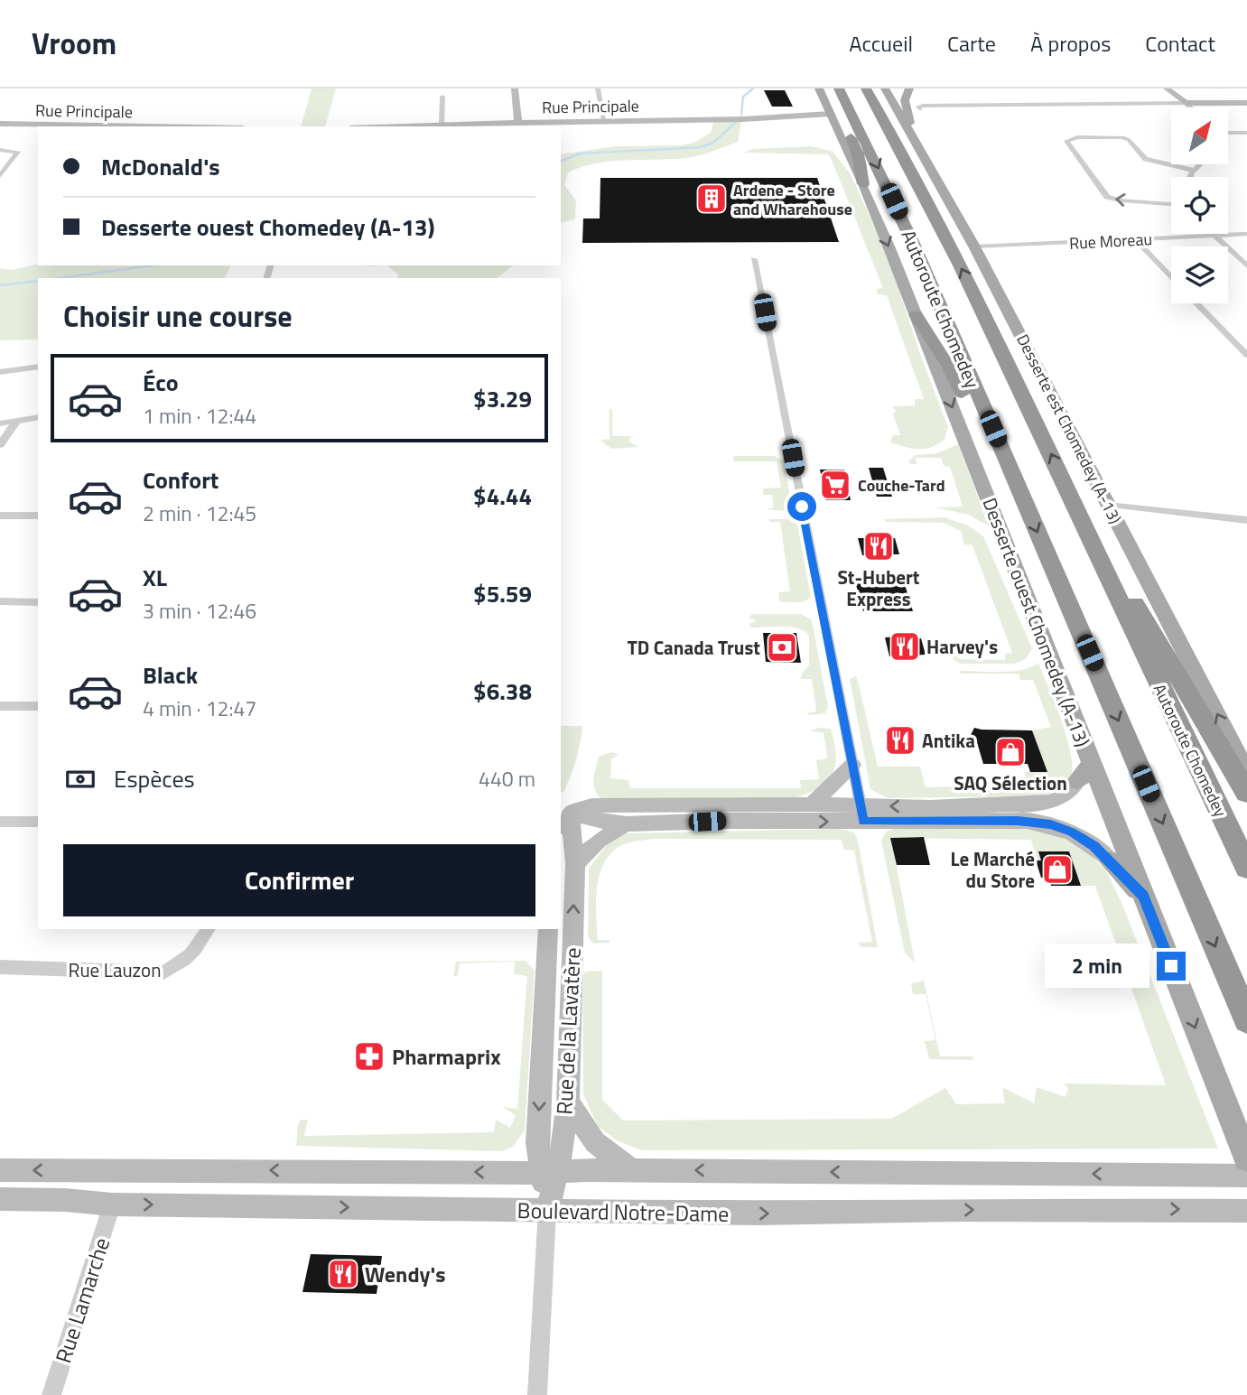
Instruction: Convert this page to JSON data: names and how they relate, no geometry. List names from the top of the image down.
{
  "streets": {
    "highway": ["Autoroute Chomedey"],
    "main road": ["Desserte est Chomedey (A-13)", "Desserte ouest Chomedey (A-13)"],
    "street": [
      "Rue Principale",
      "Rue Moreau",
      "Rue Lauzon",
      "Rue de la Lavatère",
      "Boulevard Notre-Dame",
      "Rue Lamarche"
    ]
  },
  "crossings": [
    ["Rue Principale", "Desserte ouest Chomedey (A-13)"],
    ["Rue Moreau", "Desserte est Chomedey (A-13)"],
    ["Rue de la Lavatère", "Boulevard Notre-Dame"],
    ["Boulevard Notre-Dame", "Rue Lamarche"]
  ],
  "one_way": ["Desserte est Chomedey (A-13)", "Desserte ouest Chomedey (A-13)"],
  "places": {
    "building": ["Ardene - Store and Wharehouse"],
    "supermarket": ["Couche-Tard"],
    "restaurant": [
      "St-Hubert Express",
      "Harvey's",
      "Antika",
      "Wendy's"
    ],
    "bank": ["TD Canada Trust"],
    "shop": ["SAQ Sélection", "Le Marché du Store"],
    "pharmacy": ["Pharmaprix"]
  },
  "north": "top right",
  "page": {
    "header": "Vroom",
    "nav": [
      "Accueil",
      "Carte",
      "À propos",
      "Contact"
    ],
    "banner": ["McDonald's", "Desserte ouest Chomedey (A-13)"],
    "heading": "Choisir une course",
    "list": [
      {
        "name": "Éco",
        "note": "1 min · 12:44",
        "value": "$3.29"
      },
      {
        "name": "Confort",
        "note": "2 min · 12:45",
        "value": "$4.44"
      },
      {
        "name": "XL",
        "note": "3 min · 12:46",
        "value": "$5.59"
      },
      {
        "name": "Black",
        "note": "4 min · 12:47",
        "value": "$6.38"
      }
    ],
    "pay": ["Espèces", "440 m"],
    "buttons": "Confirmer",
    "bubble": "2 min"
  }
}
